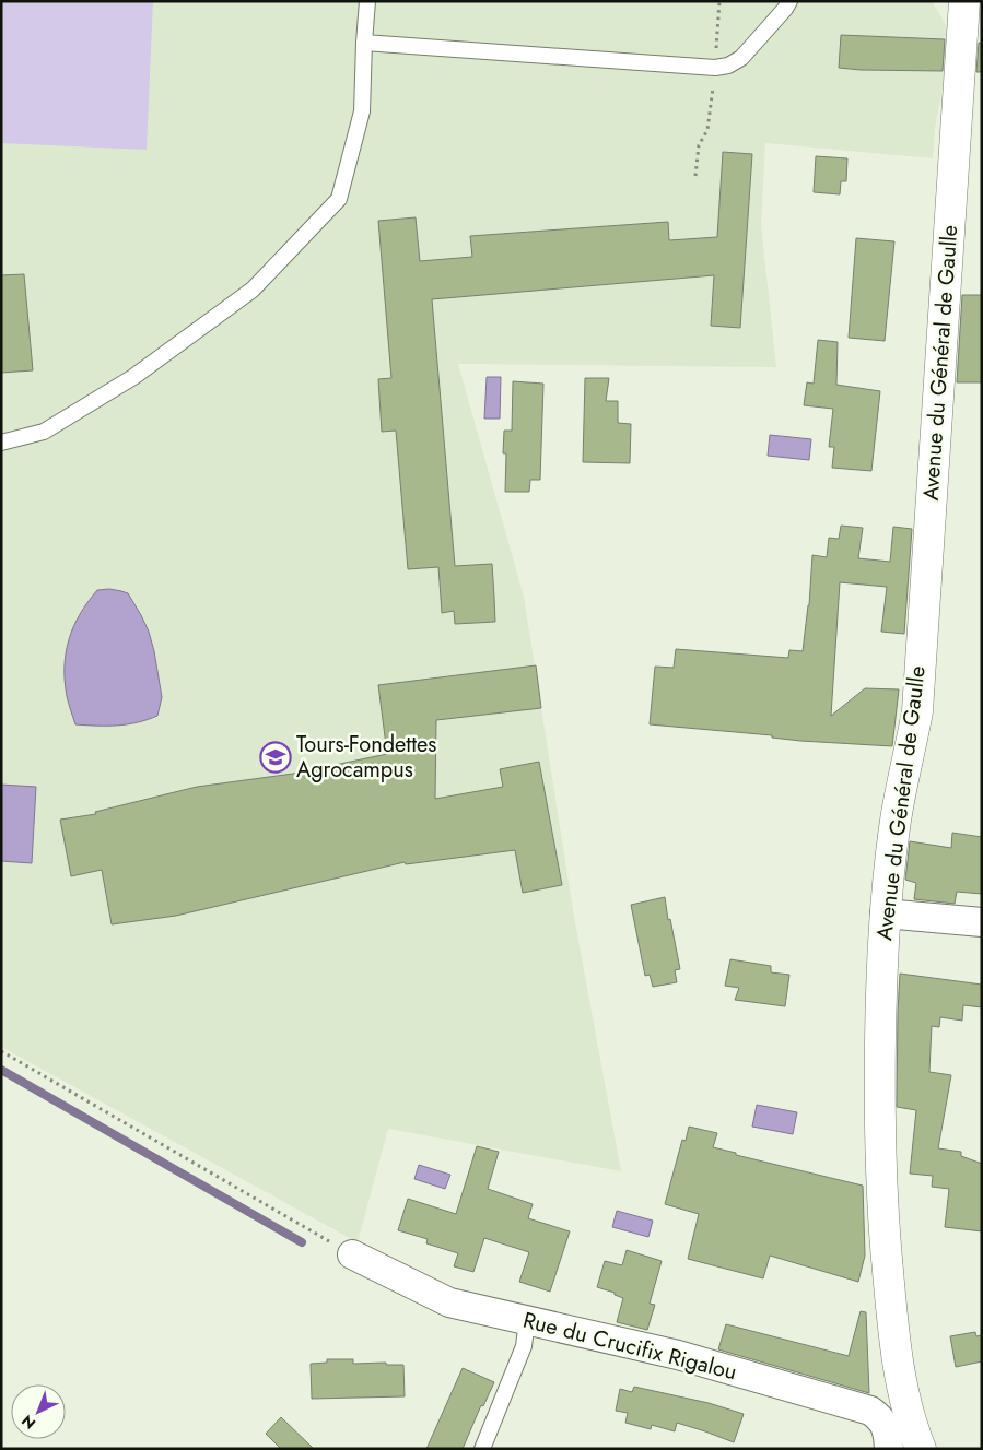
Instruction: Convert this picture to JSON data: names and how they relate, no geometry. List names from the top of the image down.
{
  "streets": {
    "street": ["Avenue du Général de Gaulle", "Rue du Crucifix Rigalou"]
  },
  "places": {
    "school or university": ["Tours-Fondettes Agrocampus"]
  },
  "north": "bottom left"
}
